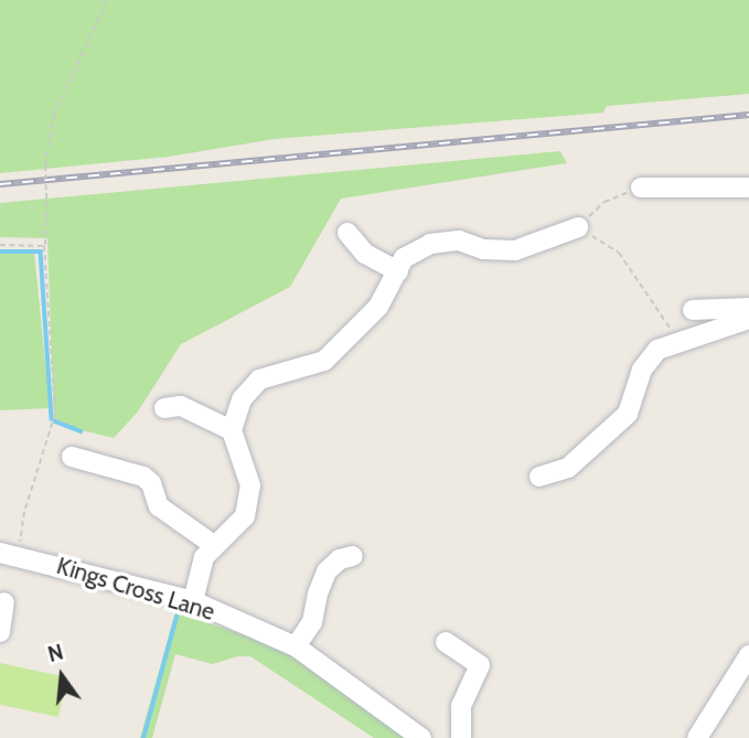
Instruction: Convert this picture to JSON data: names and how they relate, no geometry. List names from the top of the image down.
{
  "streets": {
    "street": ["Kings Cross Lane"]
  },
  "north": "top"
}
